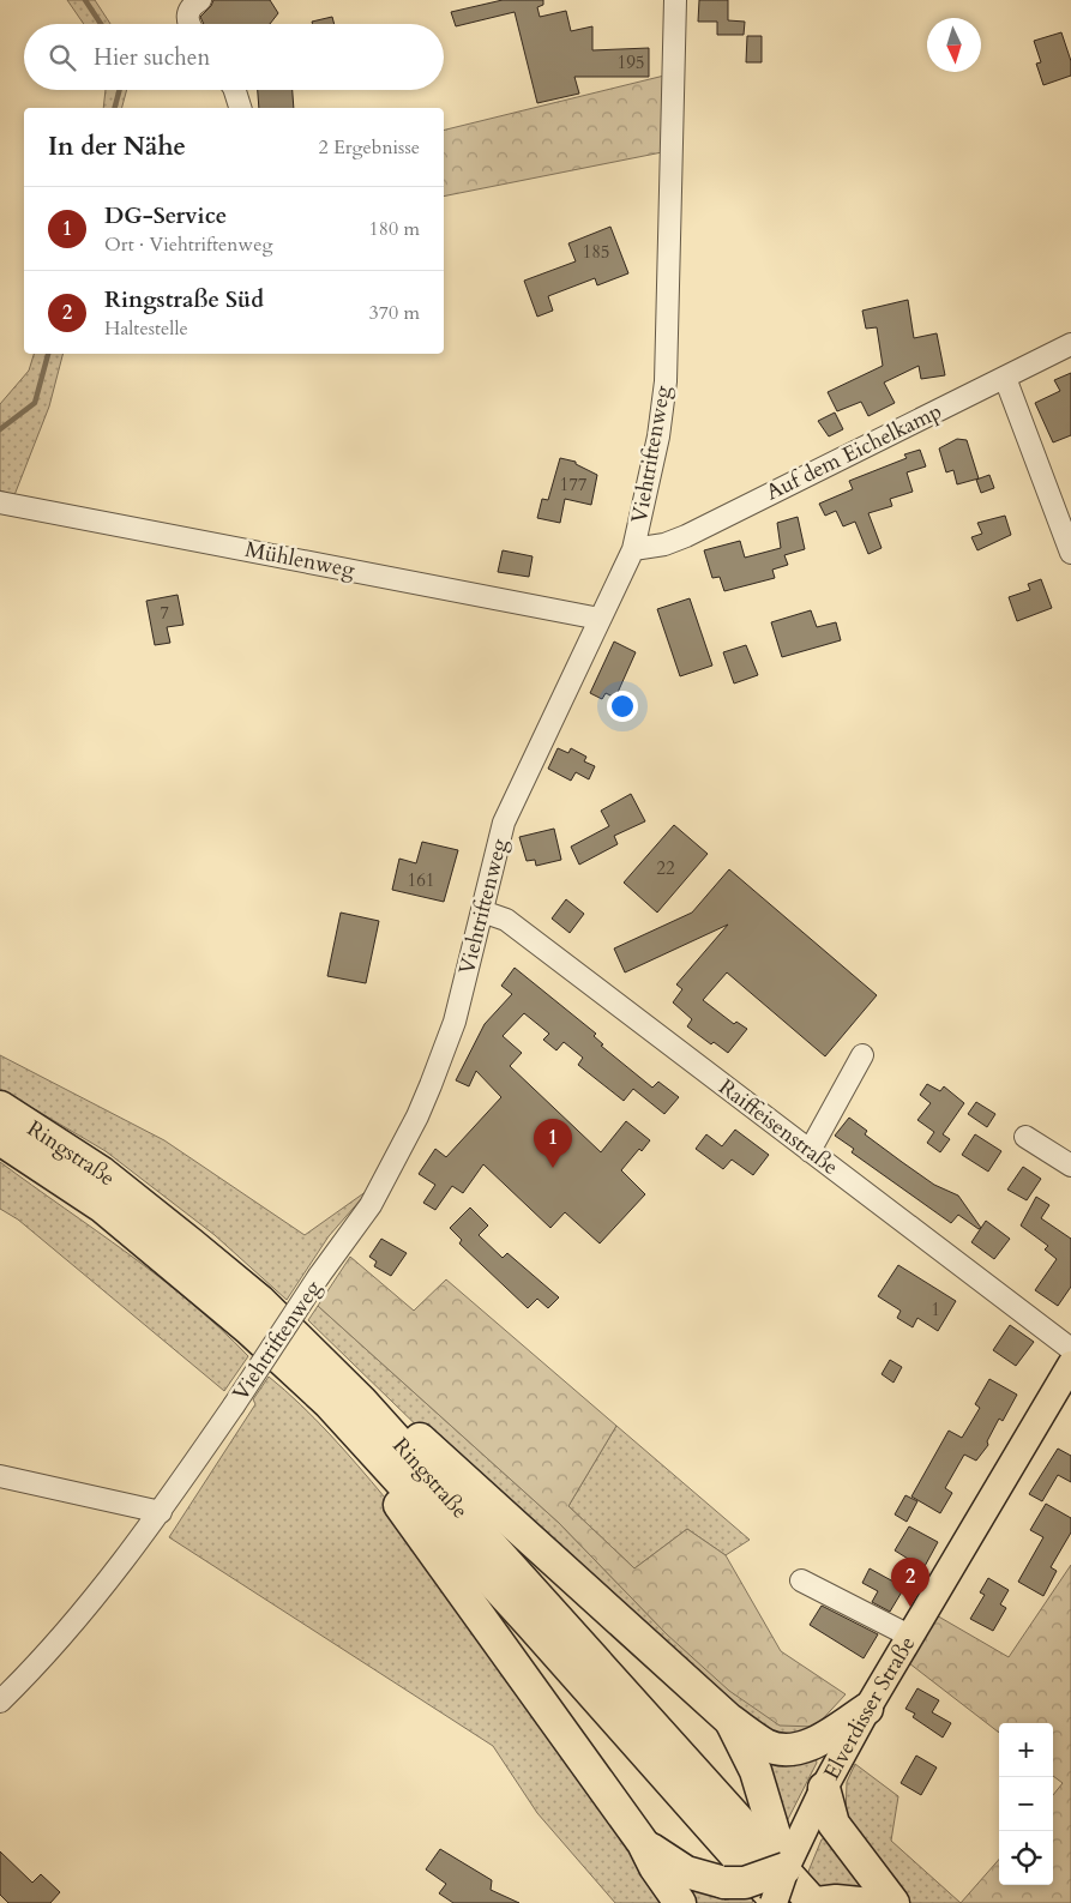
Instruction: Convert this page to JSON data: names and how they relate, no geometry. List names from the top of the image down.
{
  "streets": {
    "highway": ["Ringstraße"],
    "main road": ["Elverdisser Straße"],
    "street": [
      "Auf dem Eichelkamp",
      "Viehtriftenweg",
      "Mühlenweg",
      "Raiffeisenstraße"
    ]
  },
  "crossings": [
    ["Auf dem Eichelkamp", "Viehtriftenweg"],
    ["Viehtriftenweg", "Mühlenweg"],
    ["Viehtriftenweg", "Raiffeisenstraße"],
    ["Ringstraße", "Elverdisser Straße"]
  ],
  "house_numbers": [
    "195",
    "185",
    "177",
    "7",
    "22",
    "161",
    "1"
  ],
  "north": "bottom",
  "page": {
    "search": "Hier suchen",
    "heading": ["In der Nähe", "2 Ergebnisse"],
    "list": [
      {
        "mark": "1",
        "name": "DG-Service",
        "note": "Ort · Viehtriftenweg",
        "value": "180 m"
      },
      {
        "mark": "2",
        "name": "Ringstraße Süd",
        "note": "Haltestelle",
        "value": "370 m"
      }
    ],
    "pins": ["1", "2"],
    "map_buttons": ["+", "−"]
  }
}
